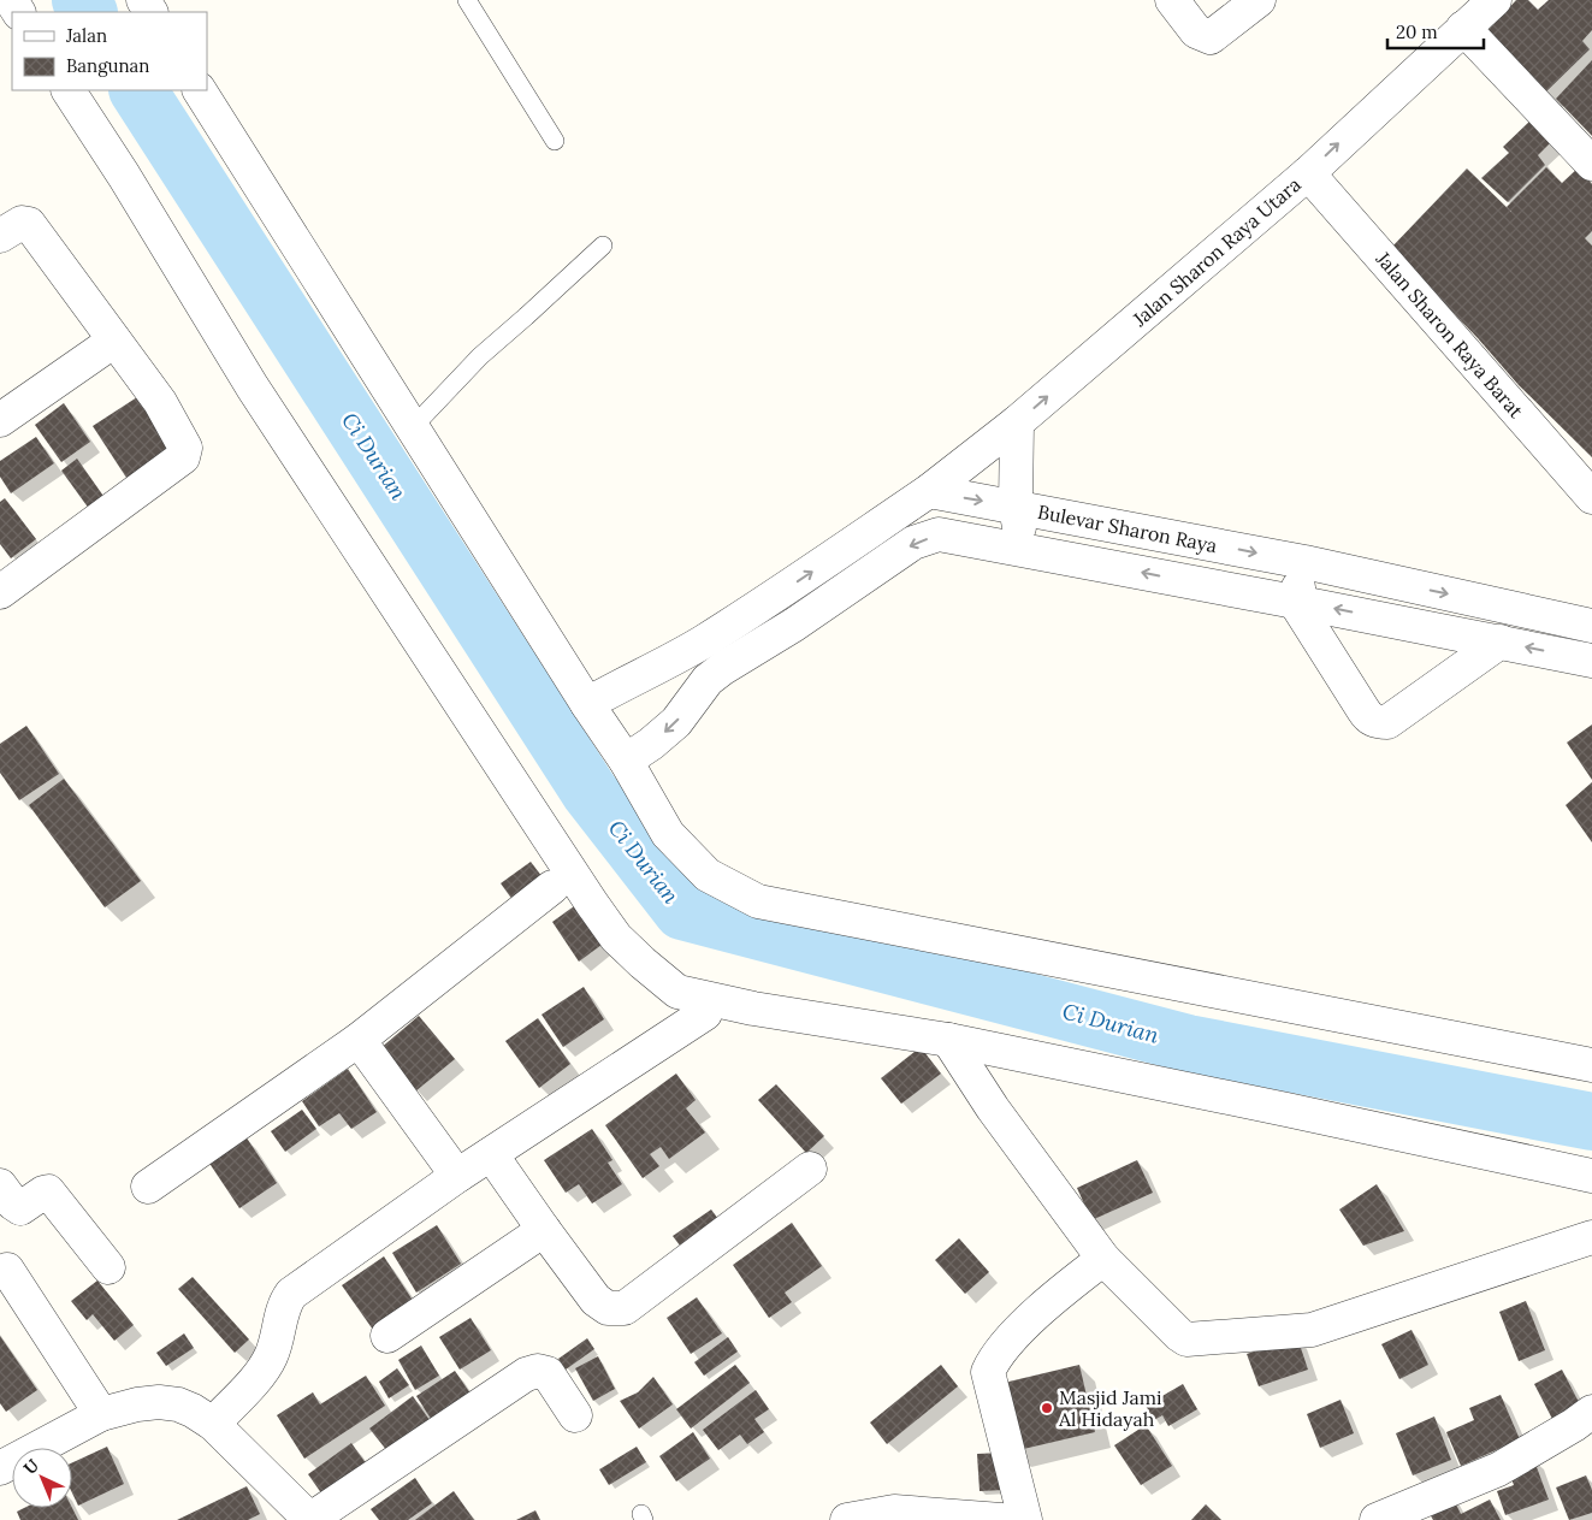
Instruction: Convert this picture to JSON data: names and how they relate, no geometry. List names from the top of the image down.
{
  "streets": {
    "street": ["Jalan Sharon Raya Utara", "Jalan Sharon Raya Barat", "Bulevar Sharon Raya"]
  },
  "crossings": [
    ["Jalan Sharon Raya Utara", "Jalan Sharon Raya Barat"],
    ["Jalan Sharon Raya Utara", "Bulevar Sharon Raya"]
  ],
  "one_way": ["Jalan Sharon Raya Utara"],
  "water": ["Ci Durian"],
  "places": ["Masjid Jami Al Hidayah"],
  "legend": ["Jalan", "Bangunan"],
  "scale_bar": "20 m",
  "north": "top left"
}
